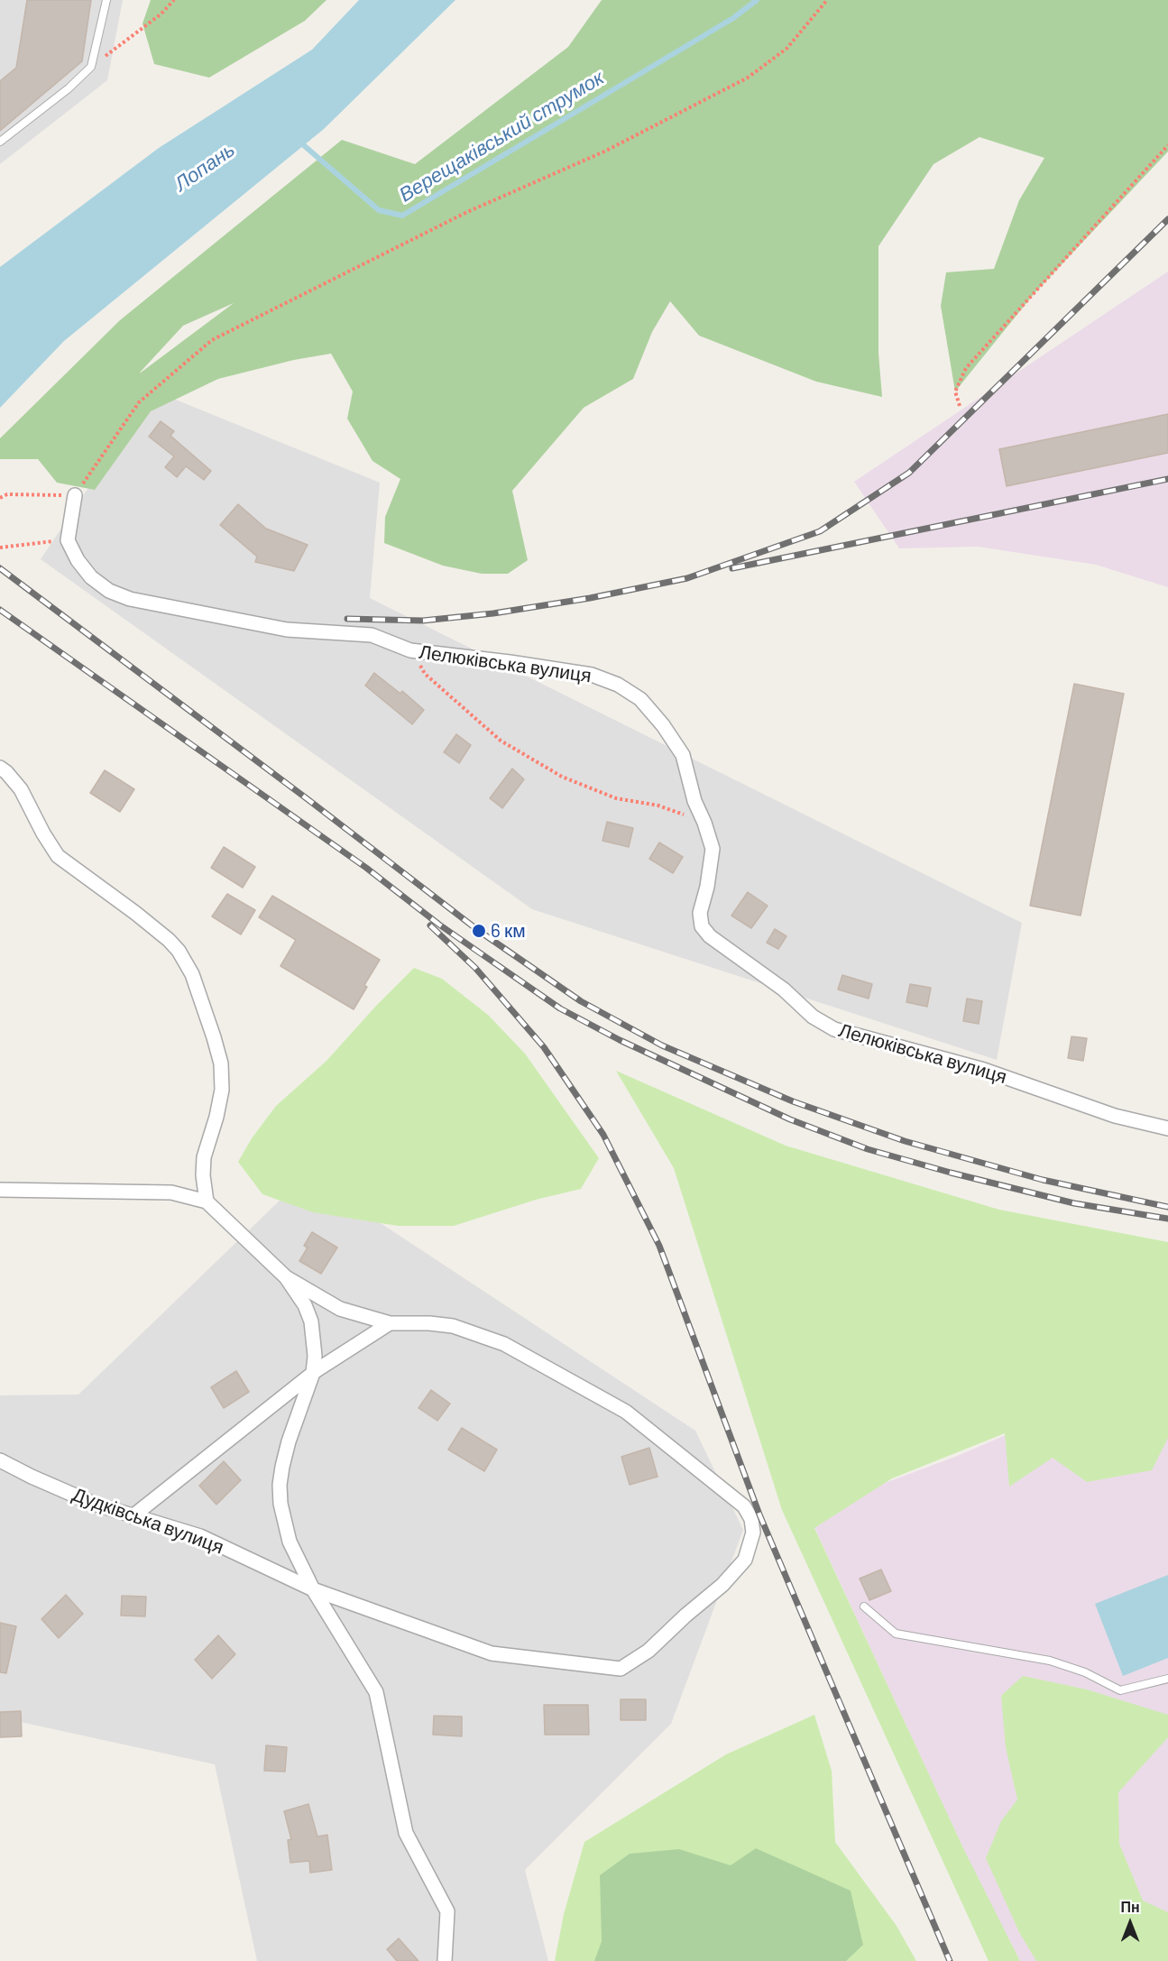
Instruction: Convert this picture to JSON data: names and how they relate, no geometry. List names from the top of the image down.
{
  "streets": {
    "street": ["Лелюківська вулиця", "Дудківська вулиця"]
  },
  "water": ["Верещаківський струмок", "Лопань"],
  "places": ["6 км"],
  "north": "top"
}
